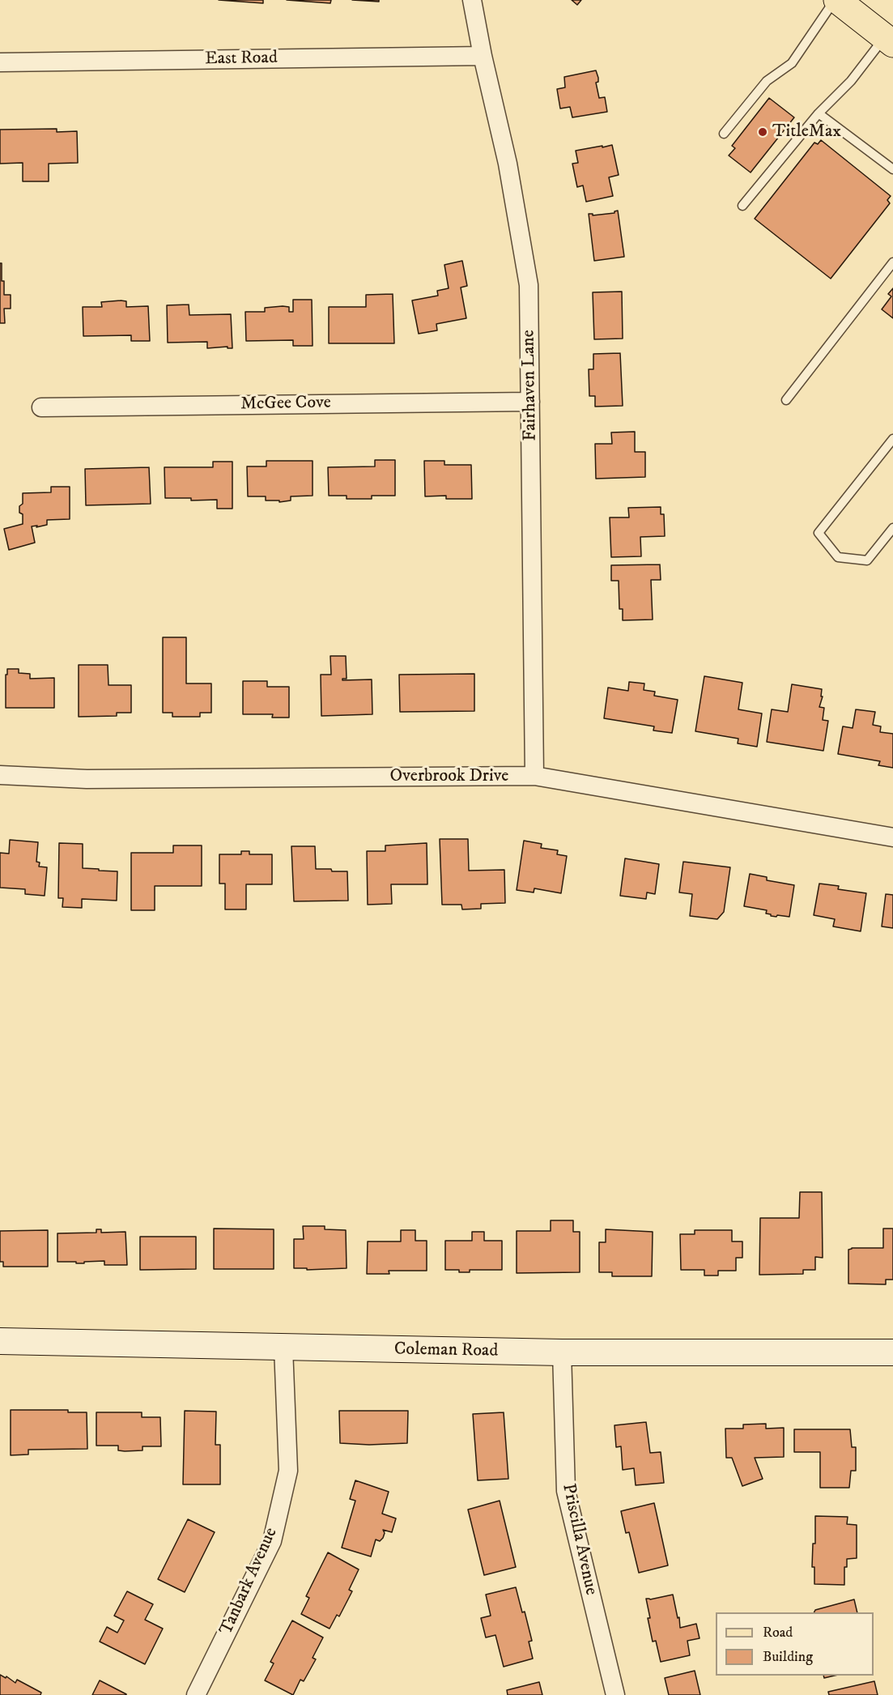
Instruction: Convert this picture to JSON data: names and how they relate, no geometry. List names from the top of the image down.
{
  "streets": {
    "main road": ["Coleman Road"],
    "street": [
      "East Road",
      "Fairhaven Lane",
      "McGee Cove",
      "Overbrook Drive",
      "Priscilla Avenue",
      "Tanbark Avenue"
    ]
  },
  "crossings": [
    ["East Road", "Fairhaven Lane"],
    ["Fairhaven Lane", "McGee Cove"],
    ["Fairhaven Lane", "Overbrook Drive"],
    ["Coleman Road", "Priscilla Avenue"],
    ["Coleman Road", "Tanbark Avenue"]
  ],
  "places": ["TitleMax"],
  "legend": ["Road", "Building"]
}
